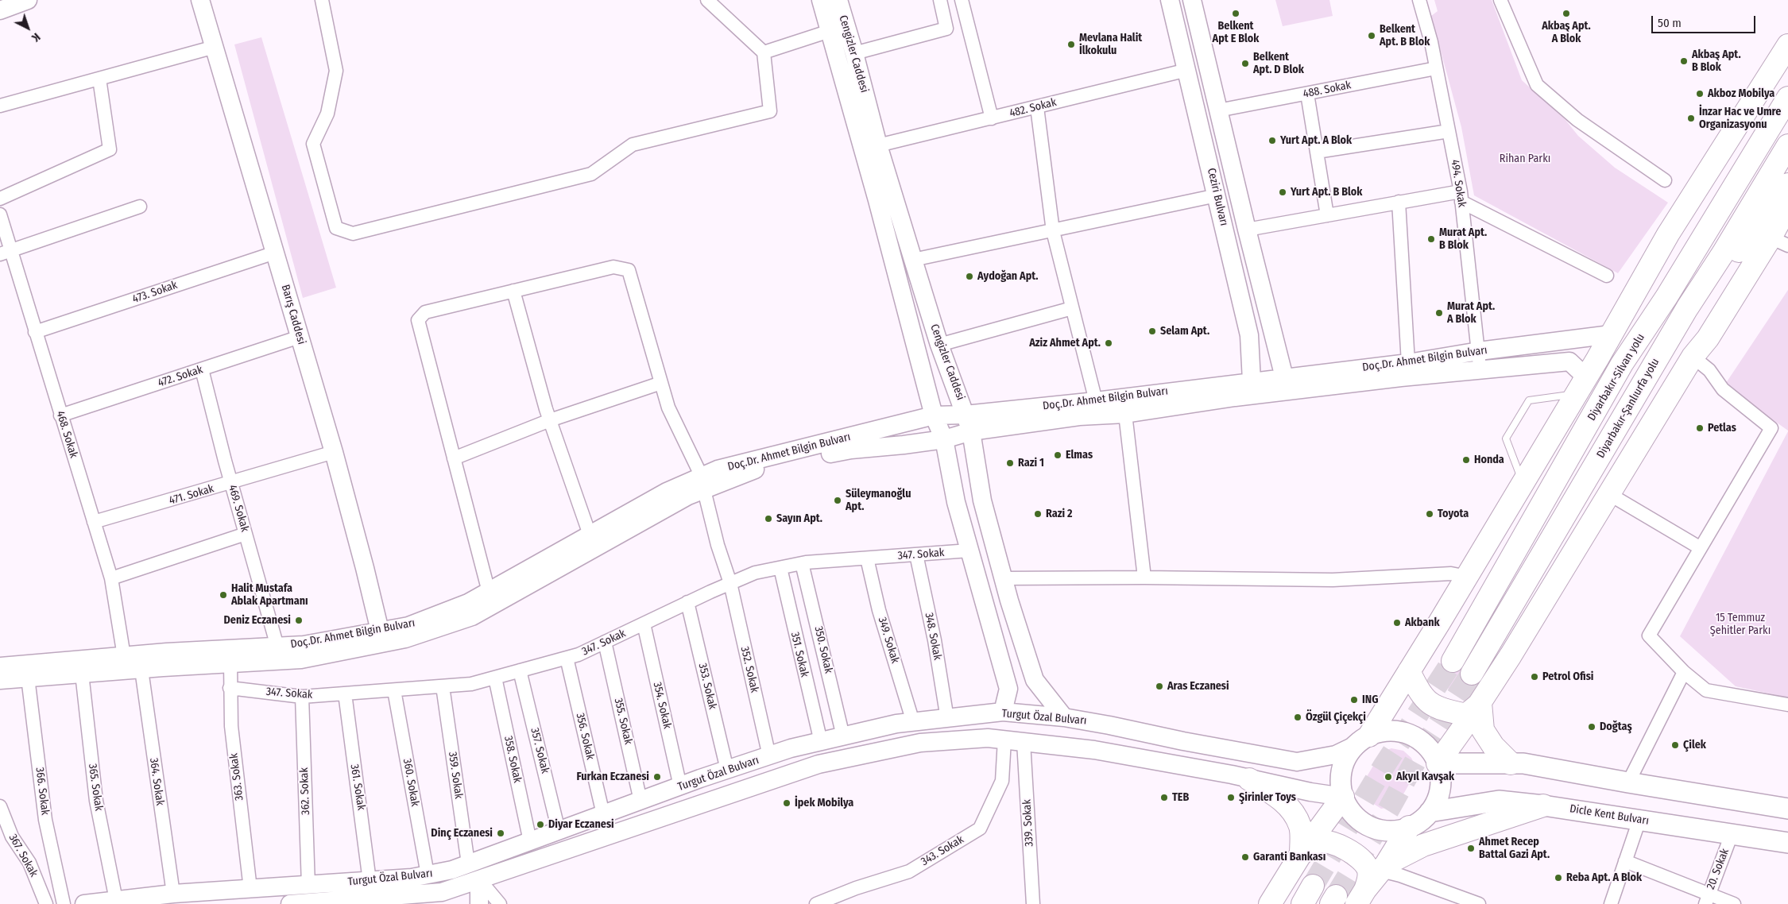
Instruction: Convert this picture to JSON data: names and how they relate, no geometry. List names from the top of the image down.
{
  "streets": {
    "highway": ["Diyarbakır-Silvan yolu", "Diyarbakır-Şanlıurfa yolu"],
    "main road": [
      "Cengizler Caddesi",
      "Ceziri Bulvarı",
      "Barış Caddesi",
      "Doç.Dr. Ahmet Bilgin Bulvarı",
      "Turgut Özal Bulvarı",
      "Dicle Kent Bulvarı"
    ],
    "street": [
      "488. Sokak",
      "482. Sokak",
      "494. Sokak",
      "473. Sokak",
      "472. Sokak",
      "468. Sokak",
      "471. Sokak",
      "469. Sokak",
      "347. Sokak",
      "348. Sokak",
      "349. Sokak",
      "350. Sokak",
      "351. Sokak",
      "352. Sokak",
      "353. Sokak",
      "354. Sokak",
      "355. Sokak",
      "356. Sokak",
      "357. Sokak",
      "358. Sokak",
      "359. Sokak",
      "363. Sokak",
      "364. Sokak",
      "360. Sokak",
      "365. Sokak",
      "361. Sokak",
      "366. Sokak",
      "362. Sokak",
      "339. Sokak",
      "343. Sokak",
      "367. Sokak",
      "20. Sokak"
    ]
  },
  "crossings": [
    ["Cengizler Caddesi", "482. Sokak"],
    ["Cengizler Caddesi", "Doç.Dr. Ahmet Bilgin Bulvarı"],
    ["Cengizler Caddesi", "347. Sokak"],
    ["Cengizler Caddesi", "Turgut Özal Bulvarı"],
    ["488. Sokak", "494. Sokak"],
    ["488. Sokak", "Ceziri Bulvarı"],
    ["482. Sokak", "Ceziri Bulvarı"],
    ["494. Sokak", "Doç.Dr. Ahmet Bilgin Bulvarı"],
    ["Ceziri Bulvarı", "Doç.Dr. Ahmet Bilgin Bulvarı"],
    ["473. Sokak", "Barış Caddesi"],
    ["473. Sokak", "468. Sokak"],
    ["Barış Caddesi", "Doç.Dr. Ahmet Bilgin Bulvarı"],
    ["Barış Caddesi", "472. Sokak"],
    ["Barış Caddesi", "471. Sokak"],
    ["Doç.Dr. Ahmet Bilgin Bulvarı", "468. Sokak"],
    ["Doç.Dr. Ahmet Bilgin Bulvarı", "469. Sokak"],
    ["Doç.Dr. Ahmet Bilgin Bulvarı", "352. Sokak"],
    ["Doç.Dr. Ahmet Bilgin Bulvarı", "363. Sokak"],
    ["Doç.Dr. Ahmet Bilgin Bulvarı", "364. Sokak"],
    ["Doç.Dr. Ahmet Bilgin Bulvarı", "365. Sokak"],
    ["Doç.Dr. Ahmet Bilgin Bulvarı", "366. Sokak"],
    ["472. Sokak", "468. Sokak"],
    ["472. Sokak", "469. Sokak"],
    ["468. Sokak", "471. Sokak"],
    ["471. Sokak", "469. Sokak"],
    ["347. Sokak", "348. Sokak"],
    ["347. Sokak", "349. Sokak"],
    ["347. Sokak", "350. Sokak"],
    ["347. Sokak", "351. Sokak"],
    ["347. Sokak", "352. Sokak"],
    ["347. Sokak", "353. Sokak"],
    ["347. Sokak", "354. Sokak"],
    ["347. Sokak", "355. Sokak"],
    ["347. Sokak", "356. Sokak"],
    ["347. Sokak", "357. Sokak"],
    ["347. Sokak", "358. Sokak"],
    ["347. Sokak", "359. Sokak"],
    ["347. Sokak", "363. Sokak"],
    ["347. Sokak", "360. Sokak"],
    ["347. Sokak", "361. Sokak"],
    ["347. Sokak", "362. Sokak"],
    ["348. Sokak", "Turgut Özal Bulvarı"],
    ["349. Sokak", "Turgut Özal Bulvarı"],
    ["350. Sokak", "Turgut Özal Bulvarı"],
    ["351. Sokak", "Turgut Özal Bulvarı"],
    ["352. Sokak", "Turgut Özal Bulvarı"],
    ["353. Sokak", "Turgut Özal Bulvarı"],
    ["354. Sokak", "Turgut Özal Bulvarı"],
    ["Turgut Özal Bulvarı", "355. Sokak"],
    ["Turgut Özal Bulvarı", "356. Sokak"],
    ["Turgut Özal Bulvarı", "357. Sokak"],
    ["Turgut Özal Bulvarı", "358. Sokak"],
    ["Turgut Özal Bulvarı", "359. Sokak"],
    ["Turgut Özal Bulvarı", "363. Sokak"],
    ["Turgut Özal Bulvarı", "364. Sokak"],
    ["Turgut Özal Bulvarı", "360. Sokak"],
    ["Turgut Özal Bulvarı", "365. Sokak"],
    ["Turgut Özal Bulvarı", "361. Sokak"],
    ["Turgut Özal Bulvarı", "362. Sokak"],
    ["Turgut Özal Bulvarı", "Dicle Kent Bulvarı"],
    ["Turgut Özal Bulvarı", "339. Sokak"],
    ["Turgut Özal Bulvarı", "343. Sokak"],
    ["Dicle Kent Bulvarı", "20. Sokak"]
  ],
  "parks": ["Rihan Parkı", "15 Temmuz Şehitler Parkı"],
  "places": [
    "Belkent Apt E Blok",
    "Akbaş Apt. A Blok",
    "Belkent Apt. B Blok",
    "Mevlana Halit İlkokulu",
    "Akbaş Apt. B Blok",
    "Belkent Apt. D Blok",
    "Akboz Mobilya",
    "İnzar Hac ve Umre Organizasyonu",
    "Yurt Apt. A Blok",
    "Yurt Apt. B Blok",
    "Murat Apt. B Blok",
    "Aydoğan Apt.",
    "Murat Apt. A Blok",
    "Selam Apt.",
    "Aziz Ahmet Apt.",
    "Petlas",
    "Elmas",
    "Honda",
    "Razi 1",
    "Süleymanoğlu Apt.",
    "Razi 2",
    "Toyota",
    "Sayın Apt.",
    "Halit Mustafa Ablak Apartmanı",
    "Deniz Eczanesi",
    "Akbank",
    "Petrol Ofisi",
    "Aras Eczanesi",
    "ING",
    "Özgül Çiçekçi",
    "Doğtaş",
    "Çilek",
    "Furkan Eczanesi",
    "Akyıl Kavşak",
    "TEB",
    "Şirinler Toys",
    "İpek Mobilya",
    "Diyar Eczanesi",
    "Dinç Eczanesi",
    "Ahmet Recep Battal Gazi Apt.",
    "Garanti Bankası",
    "Reba Apt. A Blok"
  ],
  "scale_bar": "50 m",
  "north": "bottom right"
}
